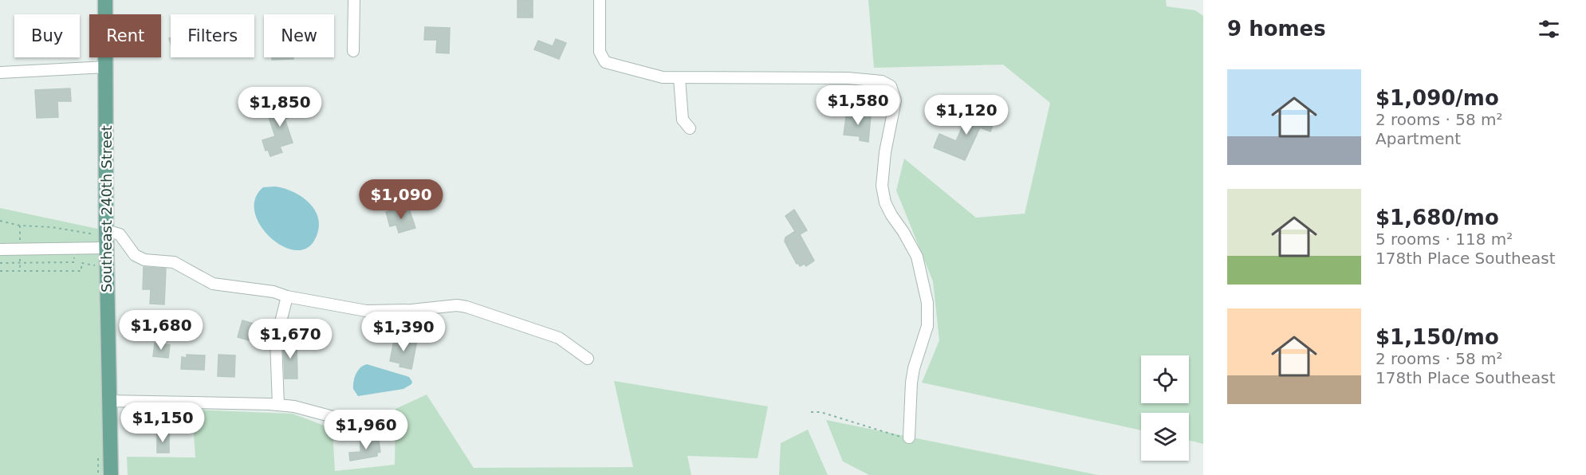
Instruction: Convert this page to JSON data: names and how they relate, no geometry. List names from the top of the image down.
{
  "streets": {
    "main road": ["Southeast 240th Street"]
  },
  "page": {
    "heading": "9 homes",
    "chip": [
      "Buy",
      "Rent",
      "Filters",
      "New"
    ],
    "list": [
      {
        "name": "$1,090/mo",
        "note": "2 rooms · 58 m² · Apartment"
      },
      {
        "name": "$1,680/mo",
        "note": "5 rooms · 118 m² · 178th Place Southeast"
      },
      {
        "name": "$1,150/mo",
        "note": "2 rooms · 58 m² · 178th Place Southeast"
      }
    ],
    "price": [
      "$1,580",
      "$1,850",
      "$1,120",
      "$1,090",
      "$1,680",
      "$1,390",
      "$1,670",
      "$1,150",
      "$1,960"
    ]
  }
}
